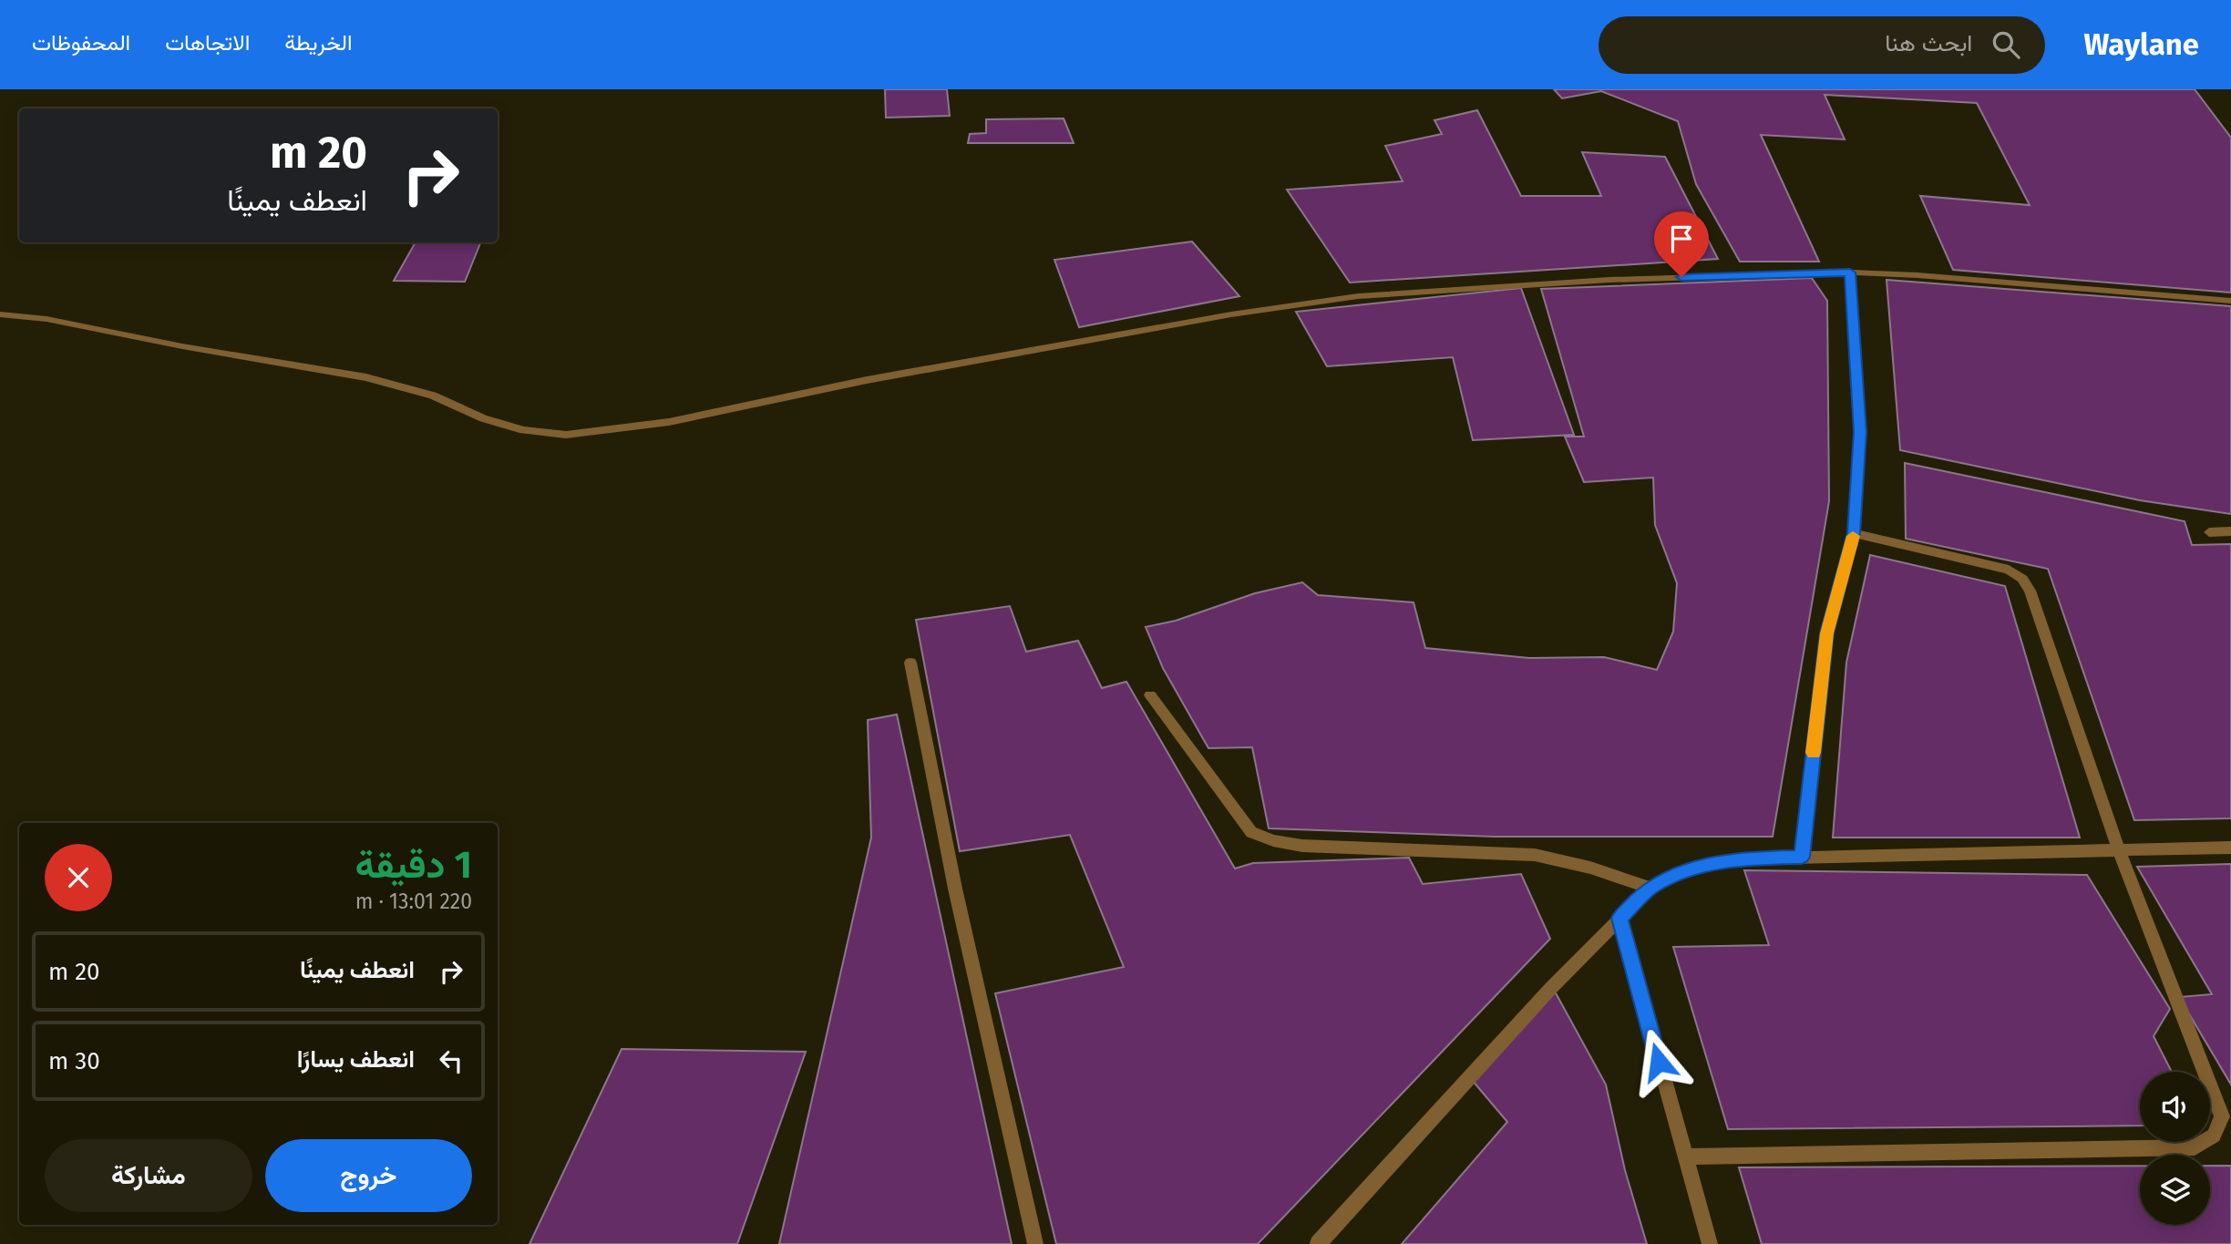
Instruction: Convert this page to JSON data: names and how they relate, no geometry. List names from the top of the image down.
{
  "page": {
    "header": "Waylane",
    "search": "ابحث هنا",
    "nav": ["الخريطة", "الاتجاهات", "المحفوظات"],
    "turn": ["20 m", "انعطف يمينًا"],
    "heading": ["1 دقيقة", "220 m · 13:01"],
    "list": [
      {
        "name": "انعطف يمينًا",
        "value": "20 m"
      },
      {
        "name": "انعطف يسارًا",
        "value": "30 m"
      }
    ],
    "buttons": ["خروج", "مشاركة"]
  }
}
